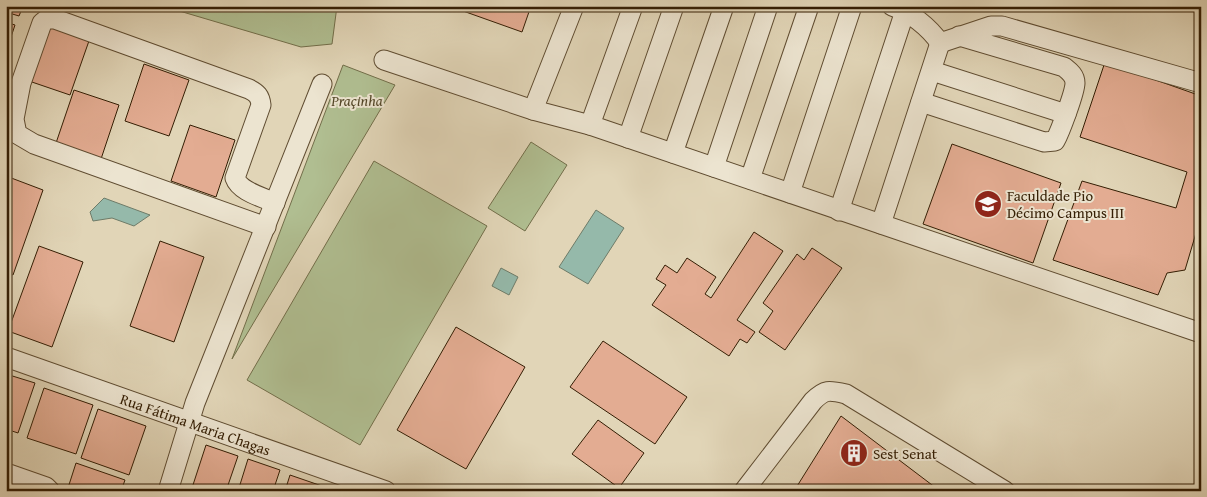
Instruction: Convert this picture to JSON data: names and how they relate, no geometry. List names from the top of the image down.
{
  "streets": {
    "street": ["Rua Fátima Maria Chagas"]
  },
  "parks": ["Praçinha"],
  "places": {
    "school or university": ["Faculdade Pio Décimo Campus III"],
    "building": ["Sest Senat"]
  }
}
